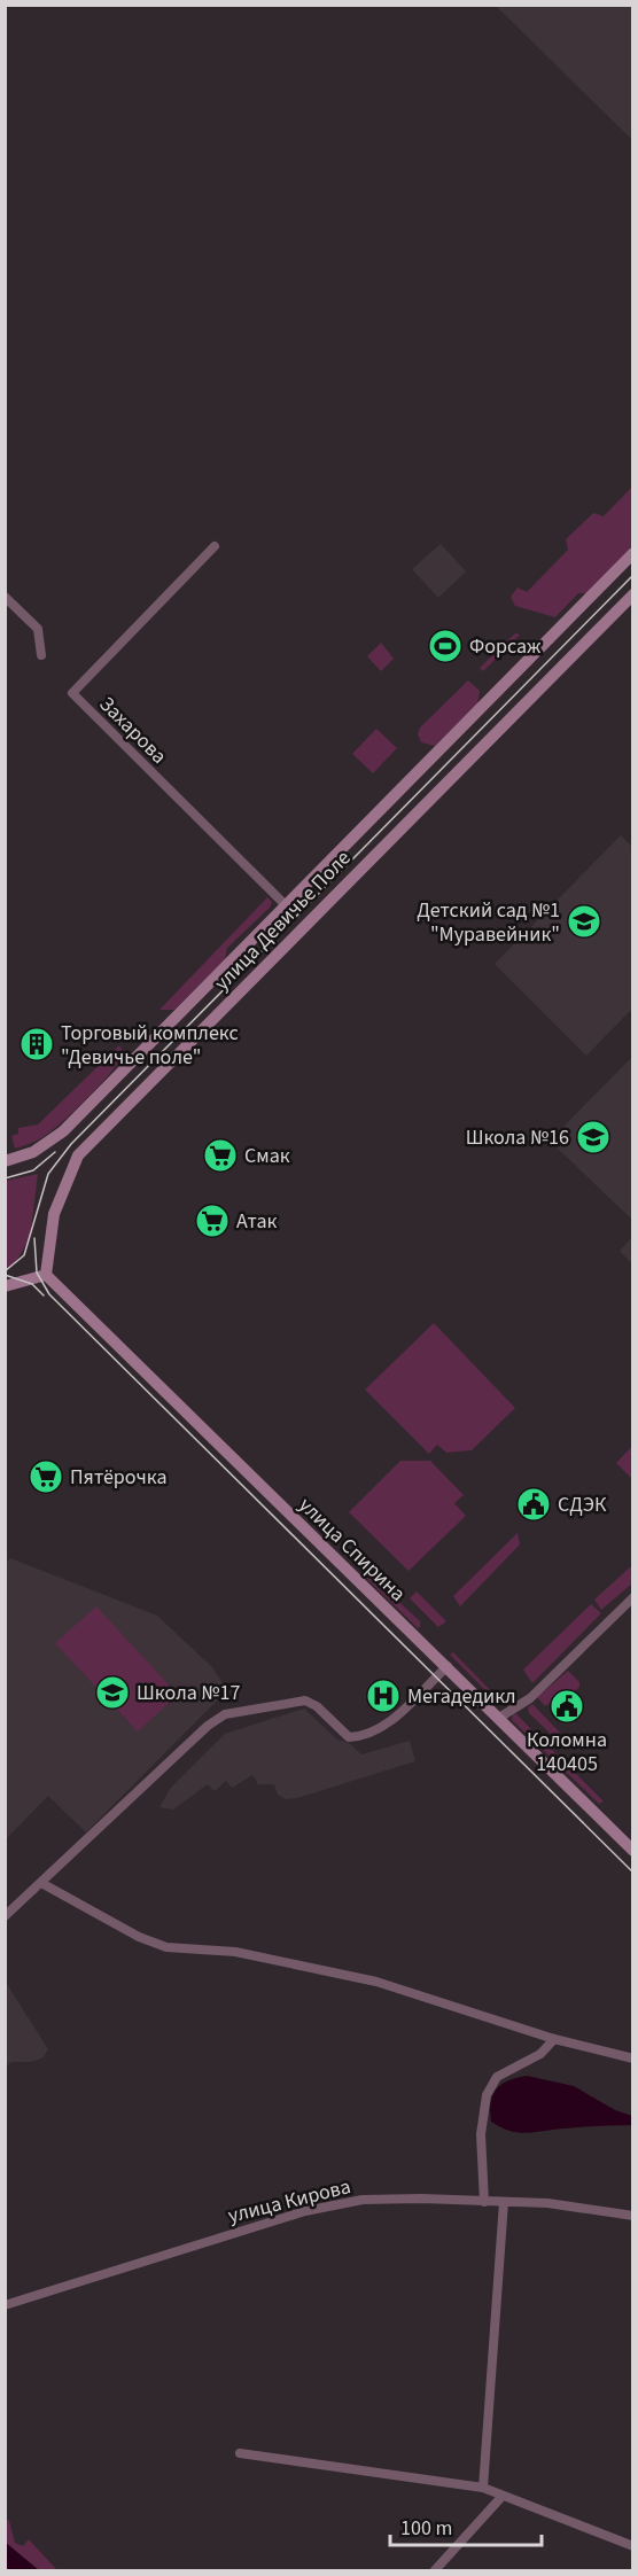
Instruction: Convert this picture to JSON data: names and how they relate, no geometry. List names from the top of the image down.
{
  "streets": {
    "main road": ["улица Девичье Поле", "улица Спирина"],
    "street": ["Захарова", "улица Кирова"]
  },
  "crossings": [
    ["Захарова", "улица Девичье Поле"],
    ["улица Девичье Поле", "улица Спирина"]
  ],
  "places": {
    "sports": ["Форсаж"],
    "school or university": ["Детский сад №1 \"Муравейник\"", "Школа №16", "Школа №17"],
    "building": ["Торговый комплекс \"Девичье поле\""],
    "supermarket": ["Смак", "Атак", "Пятёрочка"],
    "public building": ["СДЭК", "Коломна 140405"],
    "hospital": ["Мегадедикл"]
  },
  "scale_bar": "100 m"
}
